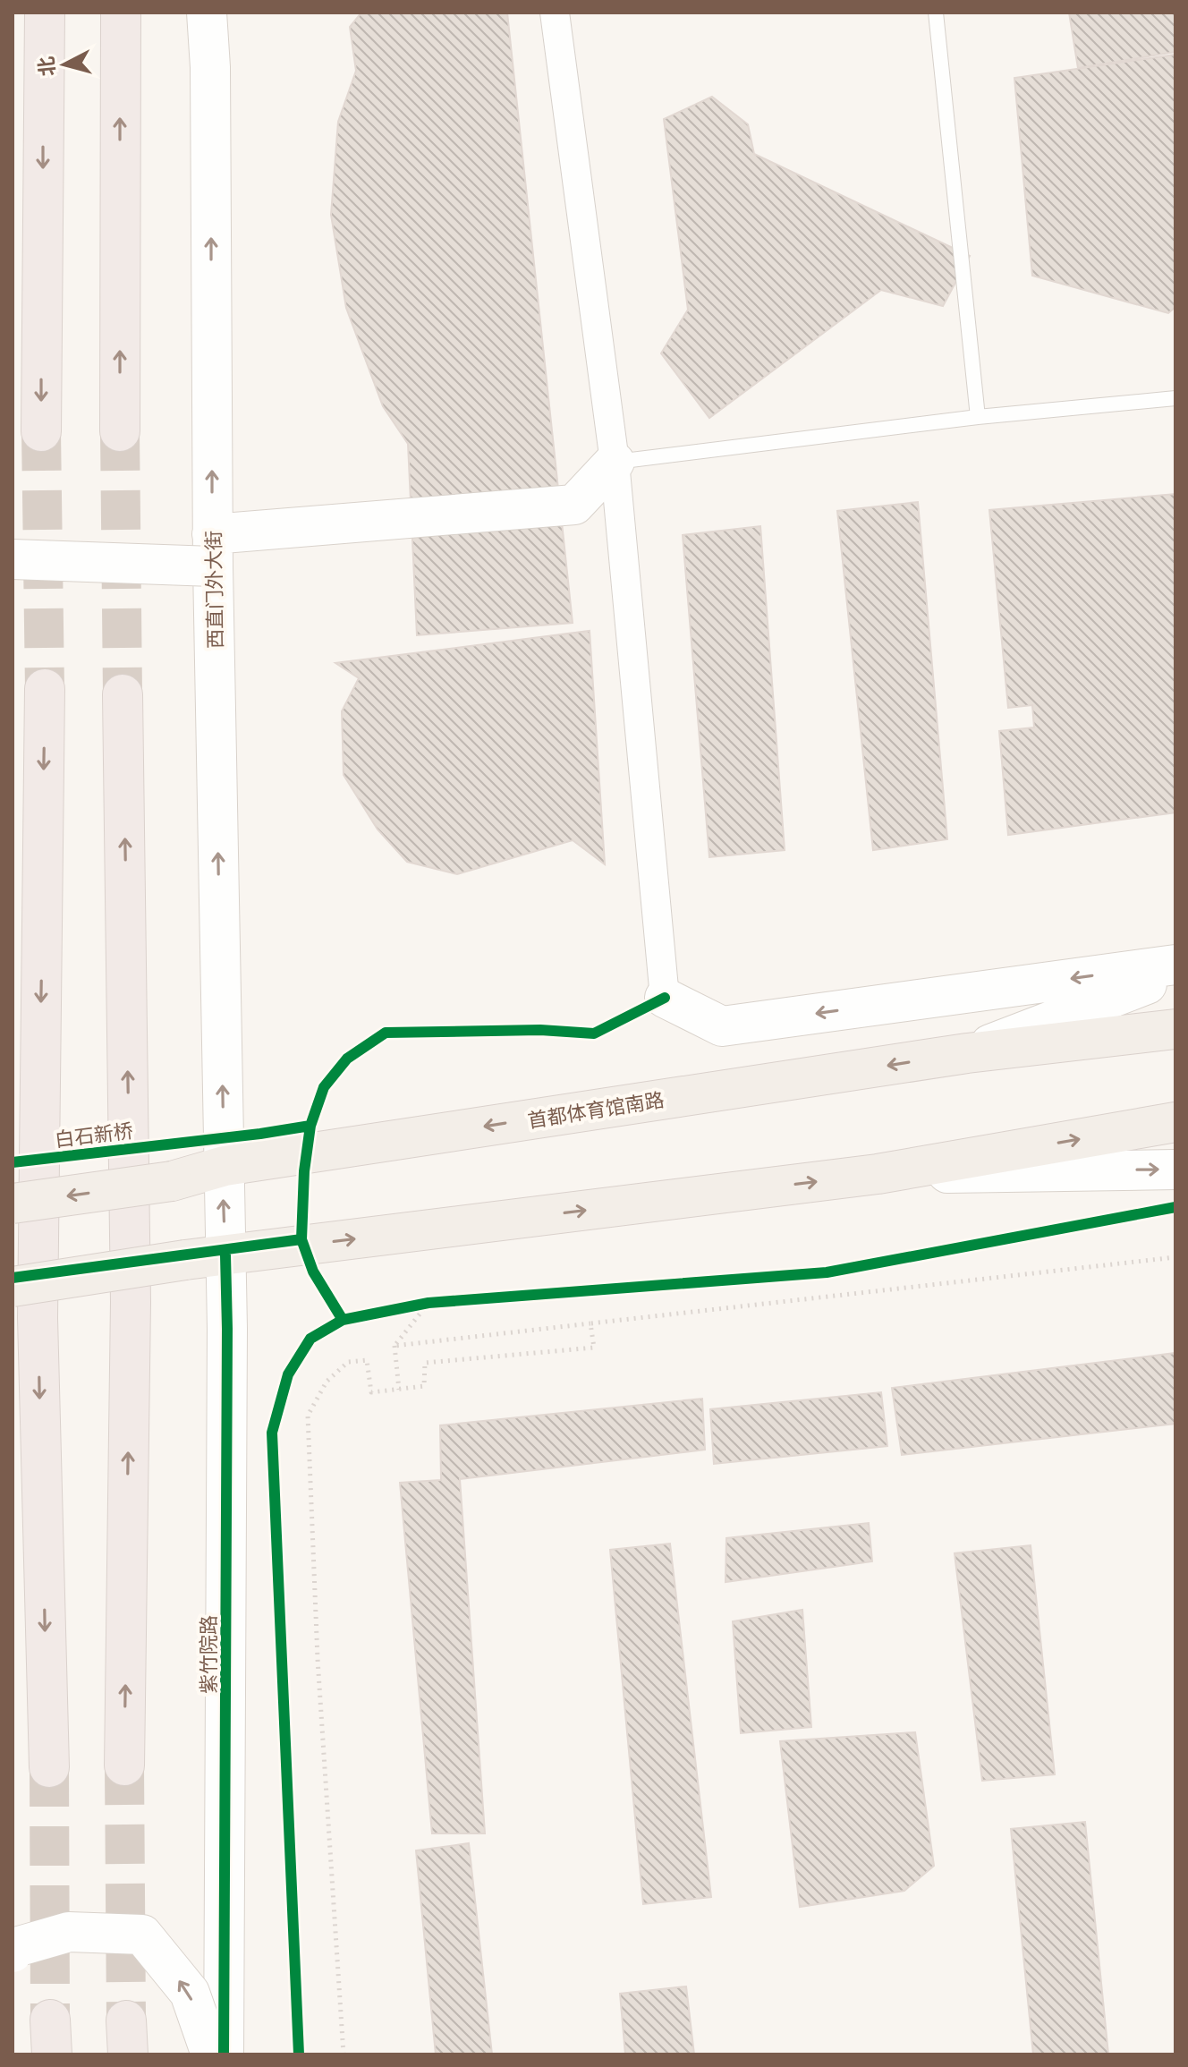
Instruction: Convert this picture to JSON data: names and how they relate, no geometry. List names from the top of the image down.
{
  "streets": {
    "main road": ["首都体育馆南路"],
    "street": ["西直门外大街", "紫竹院路"],
    "cycle path": ["白石新桥"]
  },
  "crossings": [
    ["西直门外大街", "首都体育馆南路"],
    ["西直门外大街", "紫竹院路"]
  ],
  "one_way": ["西直门外大街"],
  "north": "left"
}
